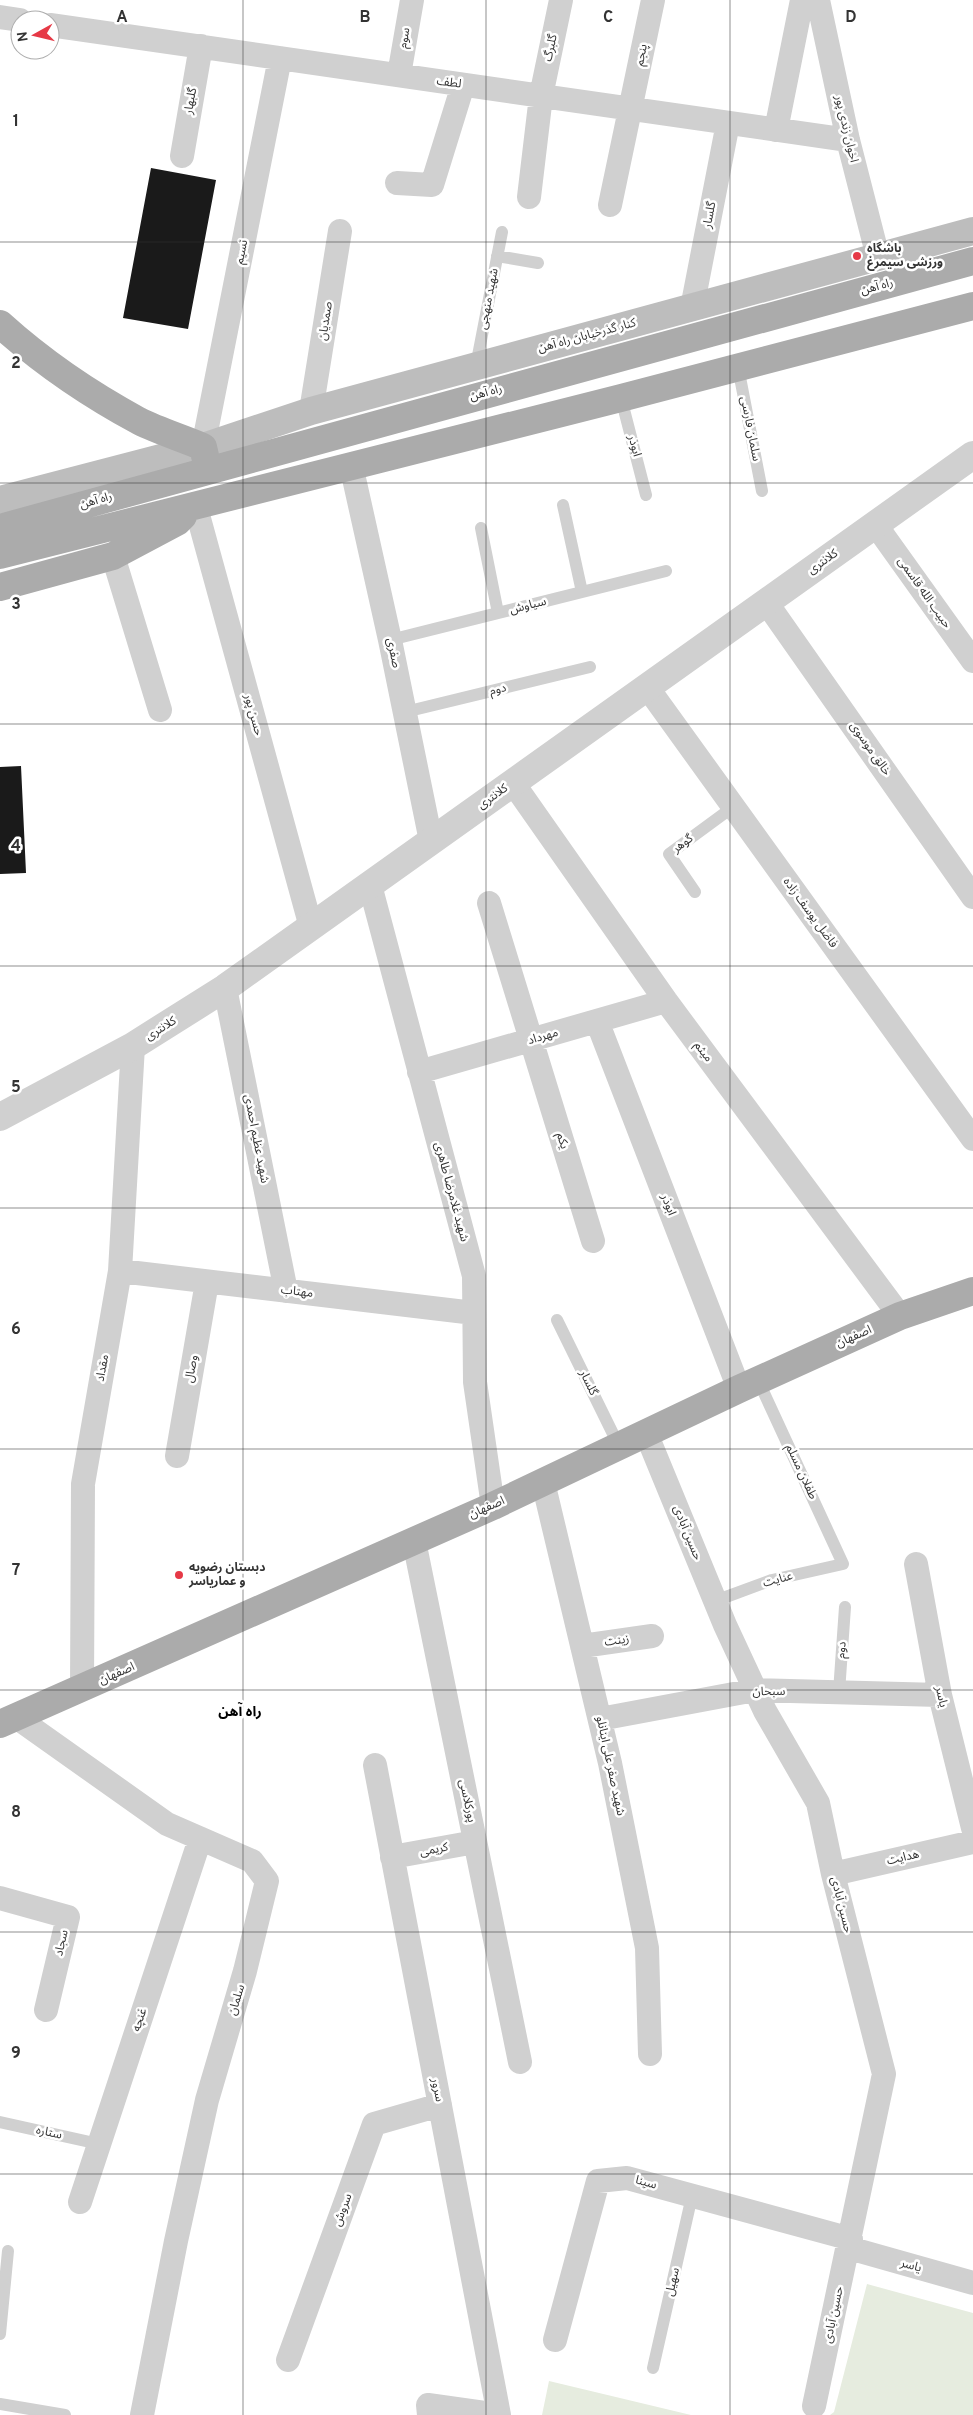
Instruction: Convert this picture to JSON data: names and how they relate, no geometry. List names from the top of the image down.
{
  "streets": {
    "main road": ["راه آهن", "کنار گذرخیابان راه آهن", "اصفهان"],
    "street": [
      "سوم",
      "گلبرگ",
      "پنجم",
      "لطف",
      "گلبهار",
      "اخوان زندی پور",
      "گلسار",
      "نسیم",
      "صمدیان",
      "ابوذر",
      "کلانتری",
      "حبیب الله قاسمی",
      "صفری",
      "حسن پور",
      "خالق موسوی",
      "فاضل یوسف زاده",
      "مهرداد",
      "میثم",
      "شهید عظیم احمدی",
      "یکم",
      "شهید غلامرضا طاهری",
      "مهتاب",
      "مقداد",
      "وصال",
      "حسین آبادی",
      "زینت",
      "سبحان",
      "یاسر",
      "شهید صفر علی اینانلو",
      "پورکلاسی",
      "کریمی",
      "هدایت",
      "سجاد",
      "سلمان",
      "غنچه",
      "سرور",
      "سینا",
      "سروش"
    ],
    "lane": [
      "شهید منهجی",
      "سلمان فارسی",
      "سیاوش",
      "دوم",
      "گوهر",
      "طفلان مسلم",
      "عنایت",
      "ستاره",
      "سهیل"
    ]
  },
  "crossings": [
    ["سوم", "لطف"],
    ["گلبرگ", "لطف"],
    ["پنجم", "لطف"],
    ["لطف", "گلبهار"],
    ["لطف", "اخوان زندی پور"],
    ["لطف", "گلسار"],
    ["لطف", "نسیم"],
    ["اخوان زندی پور", "کنار گذرخیابان راه آهن"],
    ["گلسار", "کنار گذرخیابان راه آهن"],
    ["گلسار", "اصفهان"],
    ["نسیم", "راه آهن"],
    ["نسیم", "کنار گذرخیابان راه آهن"],
    ["راه آهن", "کنار گذرخیابان راه آهن"],
    ["شهید منهجی", "کنار گذرخیابان راه آهن"],
    ["صمدیان", "کنار گذرخیابان راه آهن"],
    ["ابوذر", "مهرداد"],
    ["ابوذر", "اصفهان"],
    ["ابوذر", "طفلان مسلم"],
    ["کلانتری", "حبیب الله قاسمی"],
    ["کلانتری", "صفری"],
    ["کلانتری", "حسن پور"],
    ["کلانتری", "خالق موسوی"],
    ["کلانتری", "فاضل یوسف زاده"],
    ["کلانتری", "میثم"],
    ["کلانتری", "شهید عظیم احمدی"],
    ["کلانتری", "شهید غلامرضا طاهری"],
    ["کلانتری", "مقداد"],
    ["سیاوش", "صفری"],
    ["صفری", "دوم"],
    ["دوم", "سبحان"],
    ["گوهر", "فاضل یوسف زاده"],
    ["مهرداد", "میثم"],
    ["مهرداد", "یکم"],
    ["مهرداد", "شهید غلامرضا طاهری"],
    ["میثم", "اصفهان"],
    ["شهید عظیم احمدی", "مهتاب"],
    ["شهید غلامرضا طاهری", "مهتاب"],
    ["شهید غلامرضا طاهری", "اصفهان"],
    ["مهتاب", "مقداد"],
    ["مهتاب", "وصال"],
    ["اصفهان", "مقداد"],
    ["اصفهان", "طفلان مسلم"],
    ["اصفهان", "حسین آبادی"],
    ["اصفهان", "شهید صفر علی اینانلو"],
    ["اصفهان", "پورکلاسی"],
    ["اصفهان", "سلمان"],
    ["طفلان مسلم", "عنایت"],
    ["حسین آبادی", "عنایت"],
    ["حسین آبادی", "سبحان"],
    ["حسین آبادی", "یاسر"],
    ["حسین آبادی", "هدایت"],
    ["حسین آبادی", "سینا"],
    ["زینت", "شهید صفر علی اینانلو"],
    ["سبحان", "یاسر"],
    ["سبحان", "شهید صفر علی اینانلو"],
    ["یاسر", "سینا"],
    ["پورکلاسی", "کریمی"],
    ["کریمی", "سرور"],
    ["سلمان", "غنچه"],
    ["غنچه", "ستاره"],
    ["سرور", "سروش"],
    ["سینا", "سهیل"]
  ],
  "districts": ["راه آهن"],
  "places": ["باشگاه ورزشی سیمرغ", "دبستان رضویه و عماریاسر"],
  "north": "left",
  "grid": {
    "columns": [
      "A",
      "B",
      "C",
      "D"
    ],
    "rows": [
      "1",
      "2",
      "3",
      "4",
      "5",
      "6",
      "7",
      "8",
      "9"
    ]
  }
}
